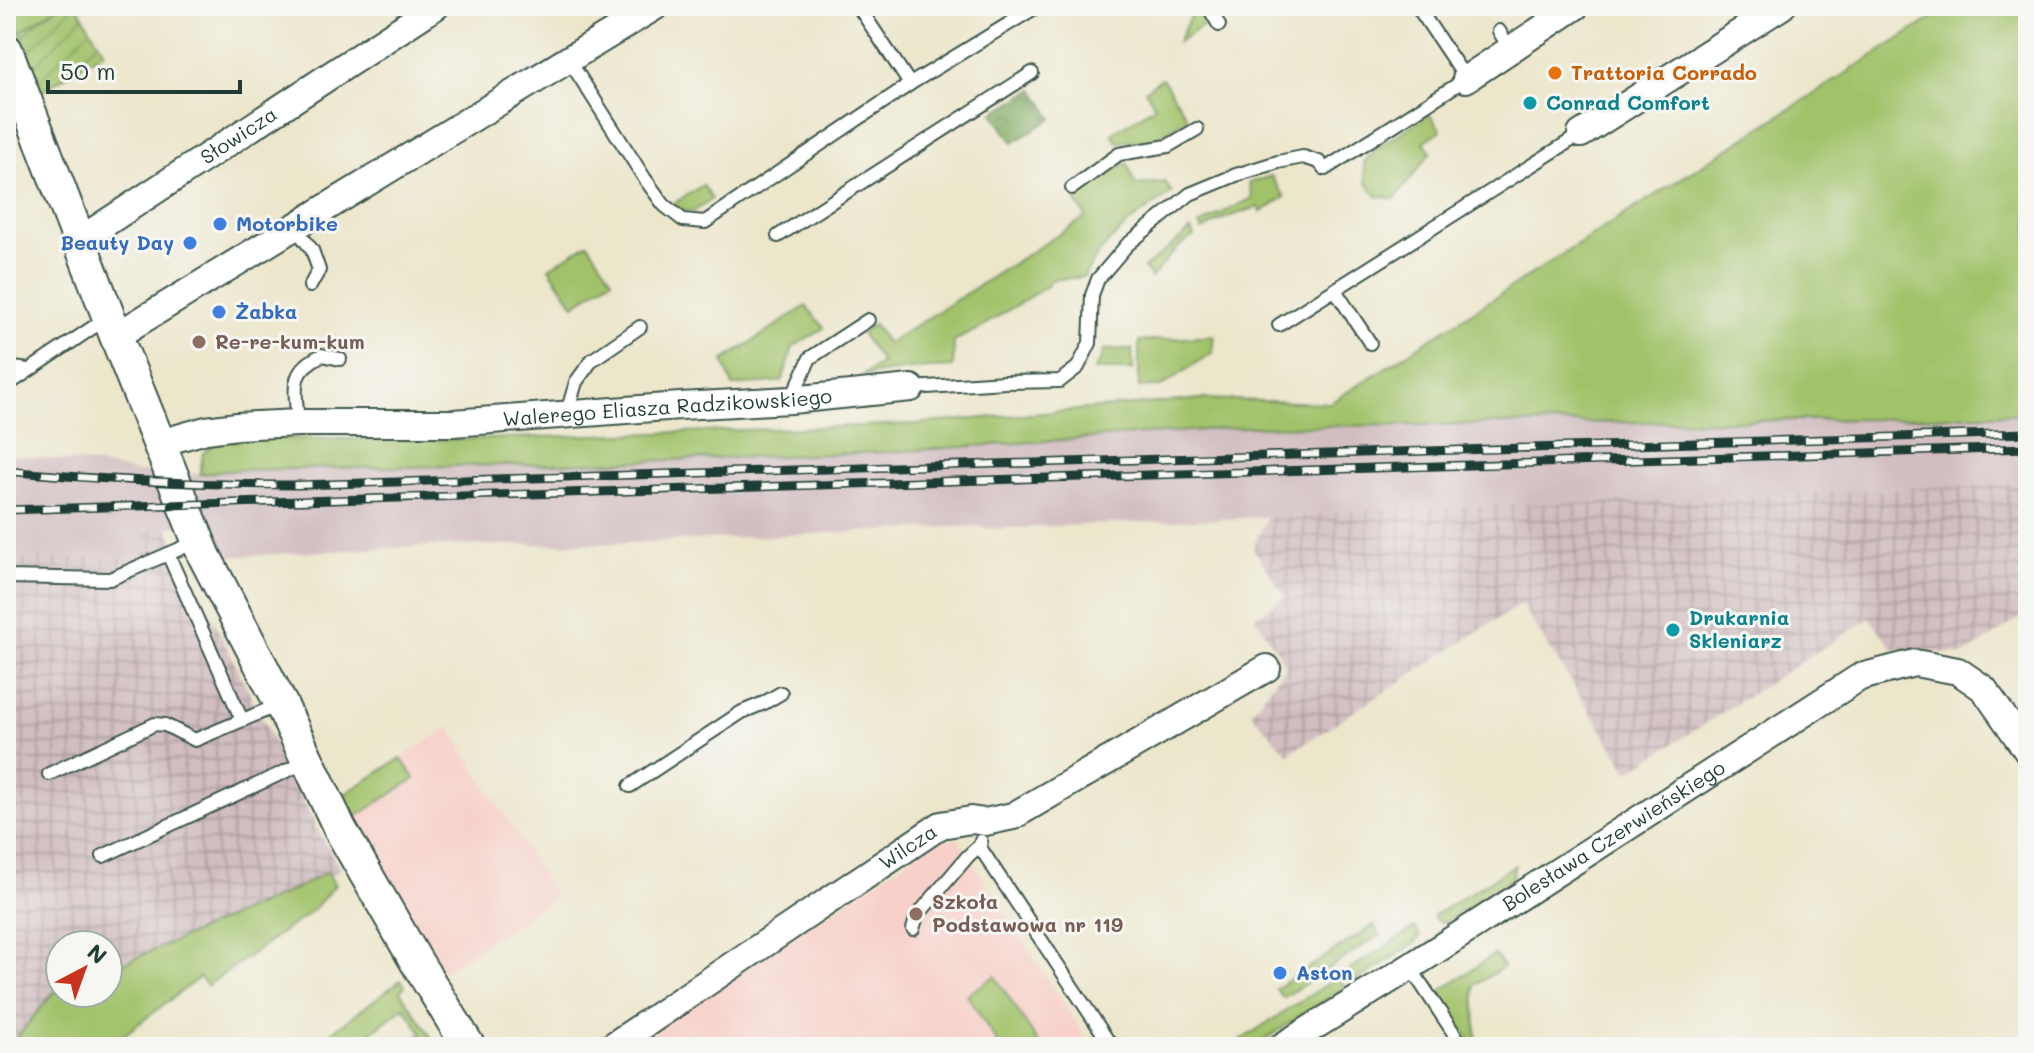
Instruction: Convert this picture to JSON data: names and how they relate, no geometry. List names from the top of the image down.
{
  "streets": {
    "street": [
      "Słowicza",
      "Walerego Eliasza Radzikowskiego",
      "Bolesława Czerwieńskiego",
      "Wilcza"
    ]
  },
  "places": [
    "Trattoria Corrado",
    "Conrad Comfort",
    "Motorbike",
    "Beauty Day",
    "Żabka",
    "Re-re-kum-kum",
    "Drukarnia Skleniarz",
    "Szkoła Podstawowa nr 119",
    "Aston"
  ],
  "scale_bar": "50 m",
  "north": "top right"
}
